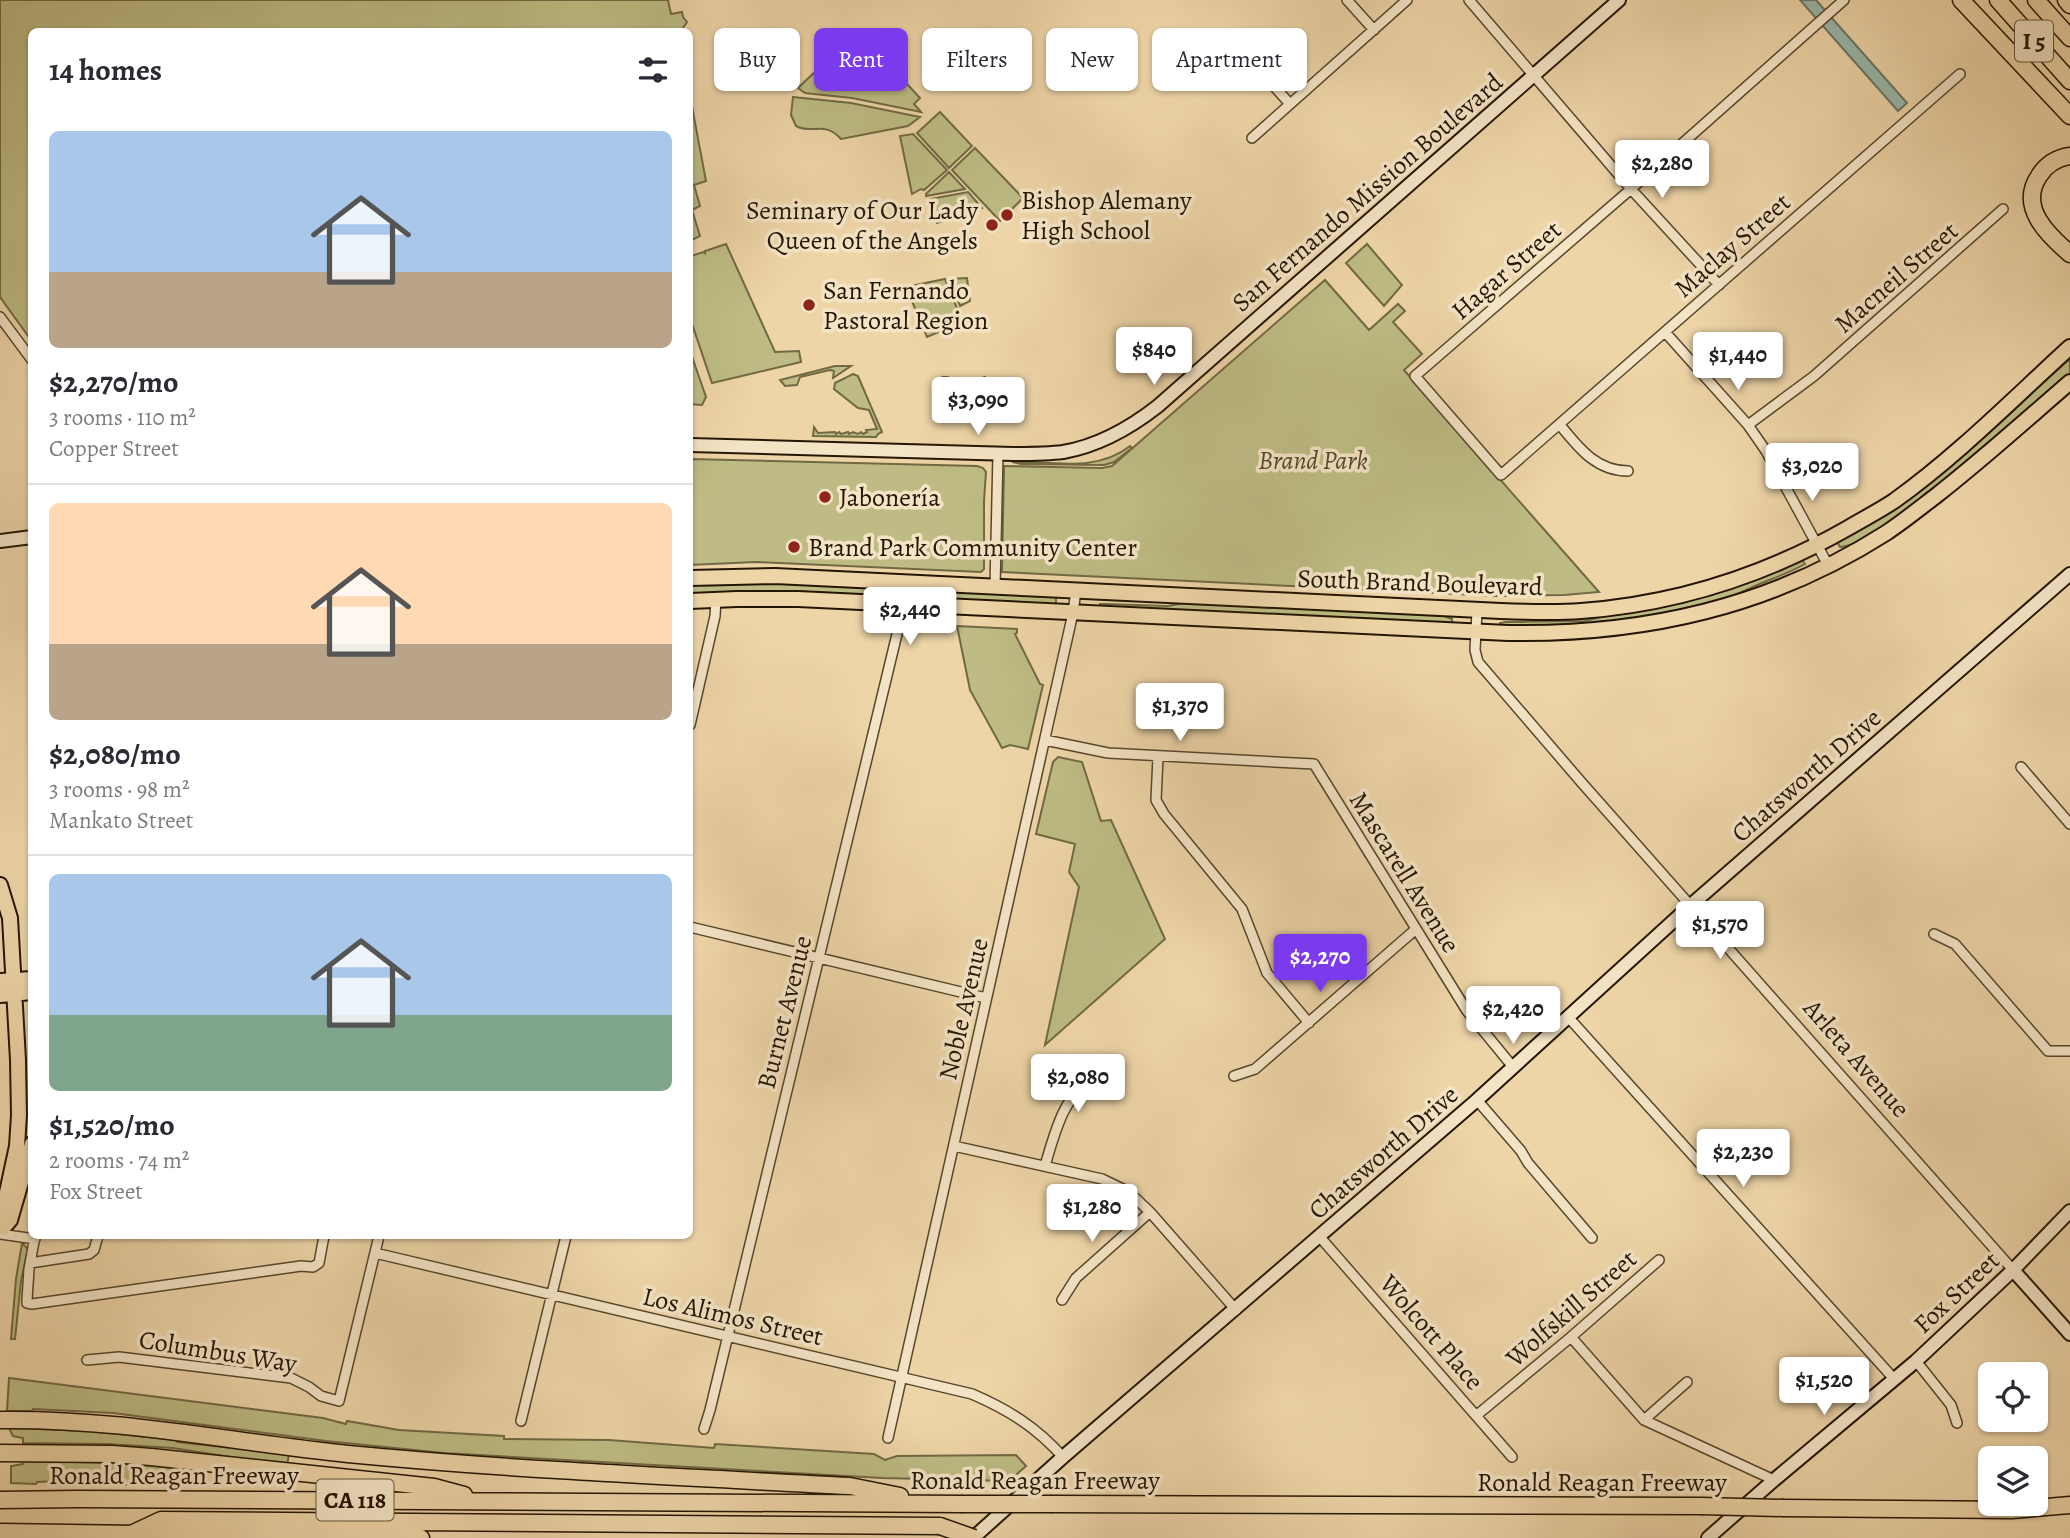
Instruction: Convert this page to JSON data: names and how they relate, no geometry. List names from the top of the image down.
{
  "streets": {
    "highway": ["I 5", "Ronald Reagan Freeway", "CA 118"],
    "main road": [
      "San Fernando Mission Boulevard",
      "South Brand Boulevard",
      "Chatsworth Drive",
      "Arleta Avenue",
      "Fox Street"
    ],
    "street": [
      "Maclay Street",
      "Hagar Street",
      "Macneil Street",
      "Mascarell Avenue",
      "Noble Avenue",
      "Burnet Avenue",
      "Wolfskill Street",
      "Los Alimos Street",
      "Wolcott Place",
      "Columbus Way"
    ]
  },
  "crossings": [
    ["Maclay Street", "Hagar Street"],
    ["South Brand Boulevard", "Noble Avenue"],
    ["South Brand Boulevard", "Burnet Avenue"],
    ["South Brand Boulevard", "Arleta Avenue"],
    ["Chatsworth Drive", "Mascarell Avenue"],
    ["Chatsworth Drive", "Arleta Avenue"],
    ["Chatsworth Drive", "Los Alimos Street"],
    ["Chatsworth Drive", "Wolcott Place"],
    ["Chatsworth Drive", "CA 118"],
    ["Noble Avenue", "Los Alimos Street"],
    ["Burnet Avenue", "Los Alimos Street"],
    ["Arleta Avenue", "Fox Street"],
    ["Wolfskill Street", "Wolcott Place"],
    ["Los Alimos Street", "Columbus Way"],
    ["Ronald Reagan Freeway", "CA 118"]
  ],
  "parks": ["Brand Park"],
  "places": [
    "Bishop Alemany High School",
    "Seminary of Our Lady Queen of the Angels",
    "San Fernando Pastoral Region",
    "Jabonería",
    "Brand Park Community Center"
  ],
  "page": {
    "chip": [
      "Buy",
      "Rent",
      "Filters",
      "New",
      "Apartment"
    ],
    "heading": "14 homes",
    "list": [
      {
        "name": "$2,270/mo",
        "note": "3 rooms · 110 m² · Copper Street"
      },
      {
        "name": "$2,080/mo",
        "note": "3 rooms · 98 m² · Mankato Street"
      },
      {
        "name": "$1,520/mo",
        "note": "2 rooms · 74 m² · Fox Street"
      }
    ],
    "price": [
      "$2,280",
      "$840",
      "$1,440",
      "$3,090",
      "$3,020",
      "$2,440",
      "$1,370",
      "$1,570",
      "$2,270",
      "$2,420",
      "$2,080",
      "$2,230",
      "$1,280",
      "$1,520"
    ]
  }
}
